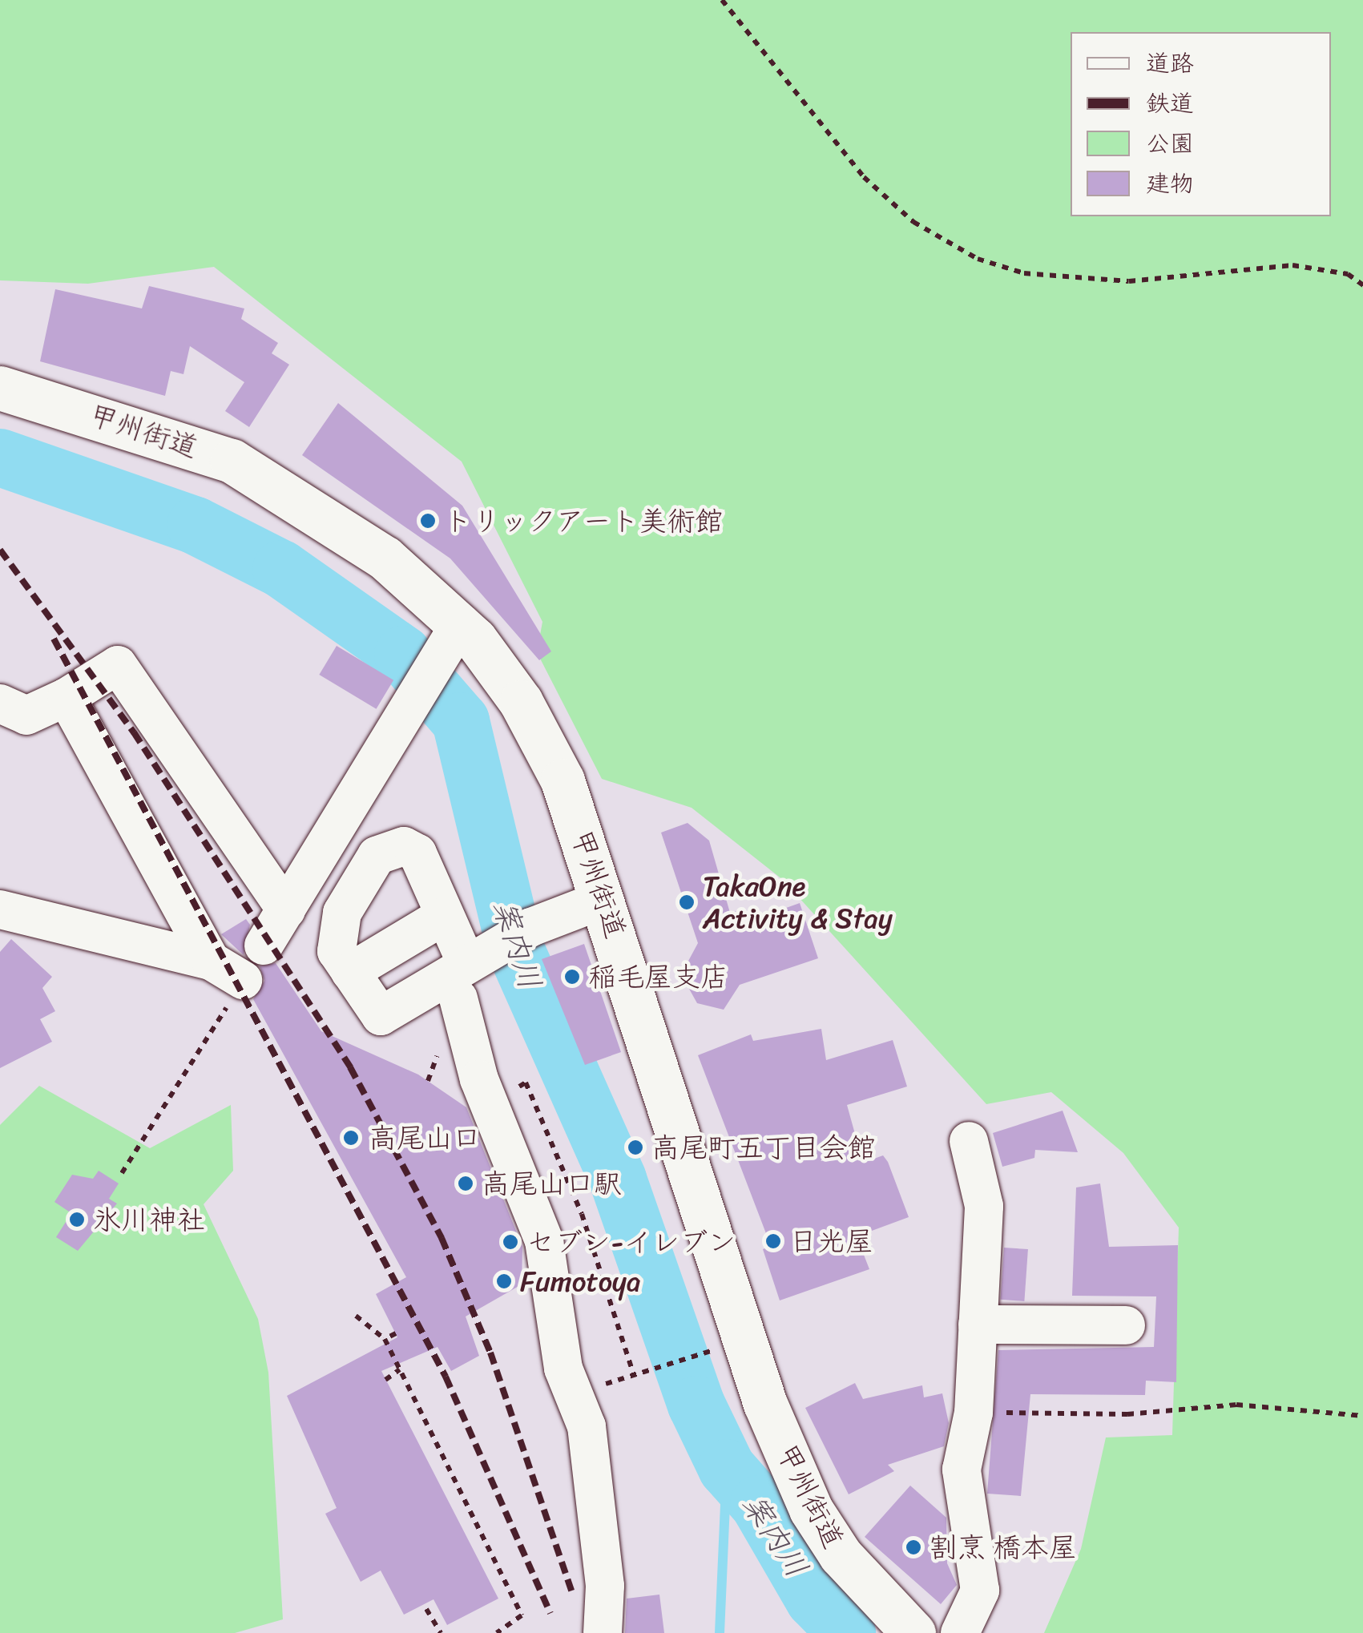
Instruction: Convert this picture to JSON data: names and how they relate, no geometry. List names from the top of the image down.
{
  "streets": {
    "highway": ["甲州街道"]
  },
  "water": ["案内川"],
  "places": [
    "トリックアート美術館",
    "TakaOne Activity & Stay",
    "稲毛屋支店",
    "高尾山口",
    "高尾町五丁目会館",
    "高尾山口駅",
    "氷川神社",
    "日光屋",
    "セブン-イレブン",
    "Fumotoya",
    "割烹 橋本屋"
  ],
  "legend": [
    "道路",
    "鉄道",
    "公園",
    "建物"
  ]
}
